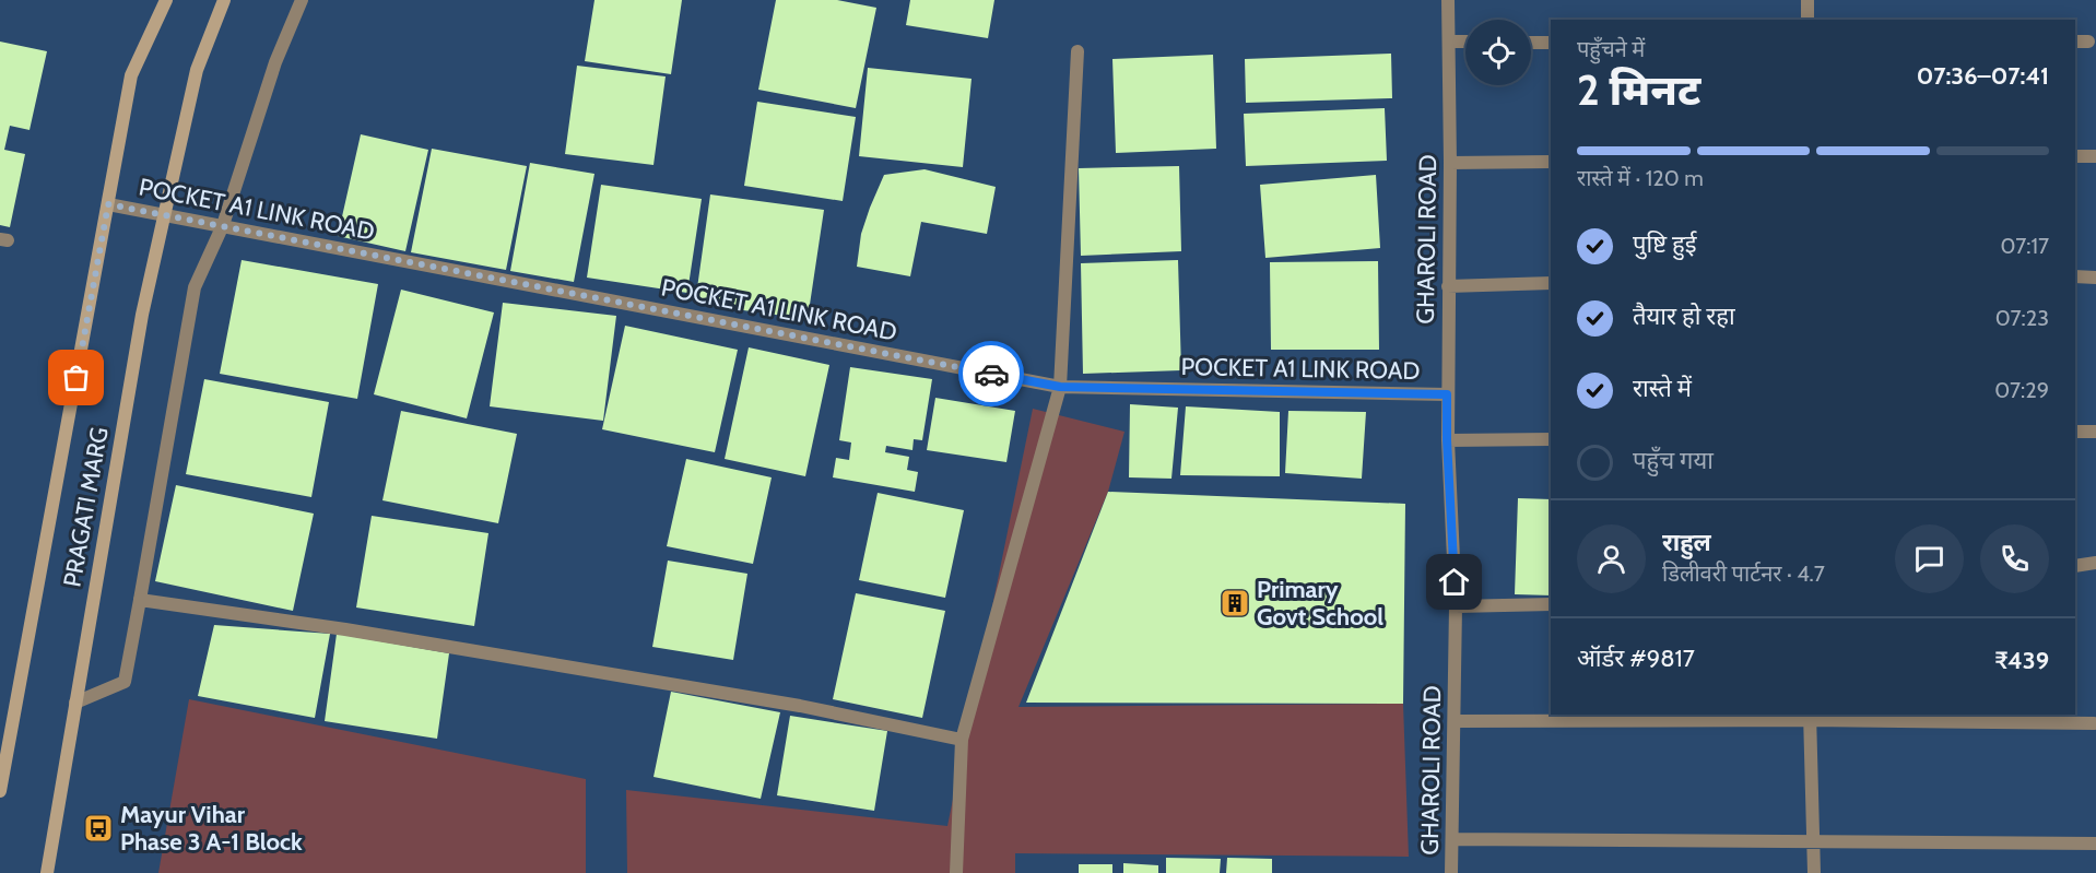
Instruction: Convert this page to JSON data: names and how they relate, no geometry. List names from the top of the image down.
{
  "streets": {
    "main road": ["PRAGATI MARG"],
    "street": ["POCKET A1 LINK ROAD", "GHAROLI ROAD"]
  },
  "crossings": [
    ["POCKET A1 LINK ROAD", "GHAROLI ROAD"],
    ["POCKET A1 LINK ROAD", "PRAGATI MARG"]
  ],
  "places": {
    "building": ["Primary Govt School"],
    "bus stop": ["Mayur Vihar Phase 3 A-1 Block"]
  },
  "page": {
    "heading": ["2 मिनट", "पहुँचने में", "07:36–07:41"],
    "panel": [
      "राहुल",
      "डिलीवरी पार्टनर · 4.7",
      "ऑर्डर #9817",
      "₹439"
    ],
    "bar": "रास्ते में · 120 m",
    "list": [
      ["पुष्टि हुई", "07:17"],
      ["तैयार हो रहा", "07:23"],
      ["रास्ते में", "07:29"],
      "पहुँच गया"
    ]
  }
}
